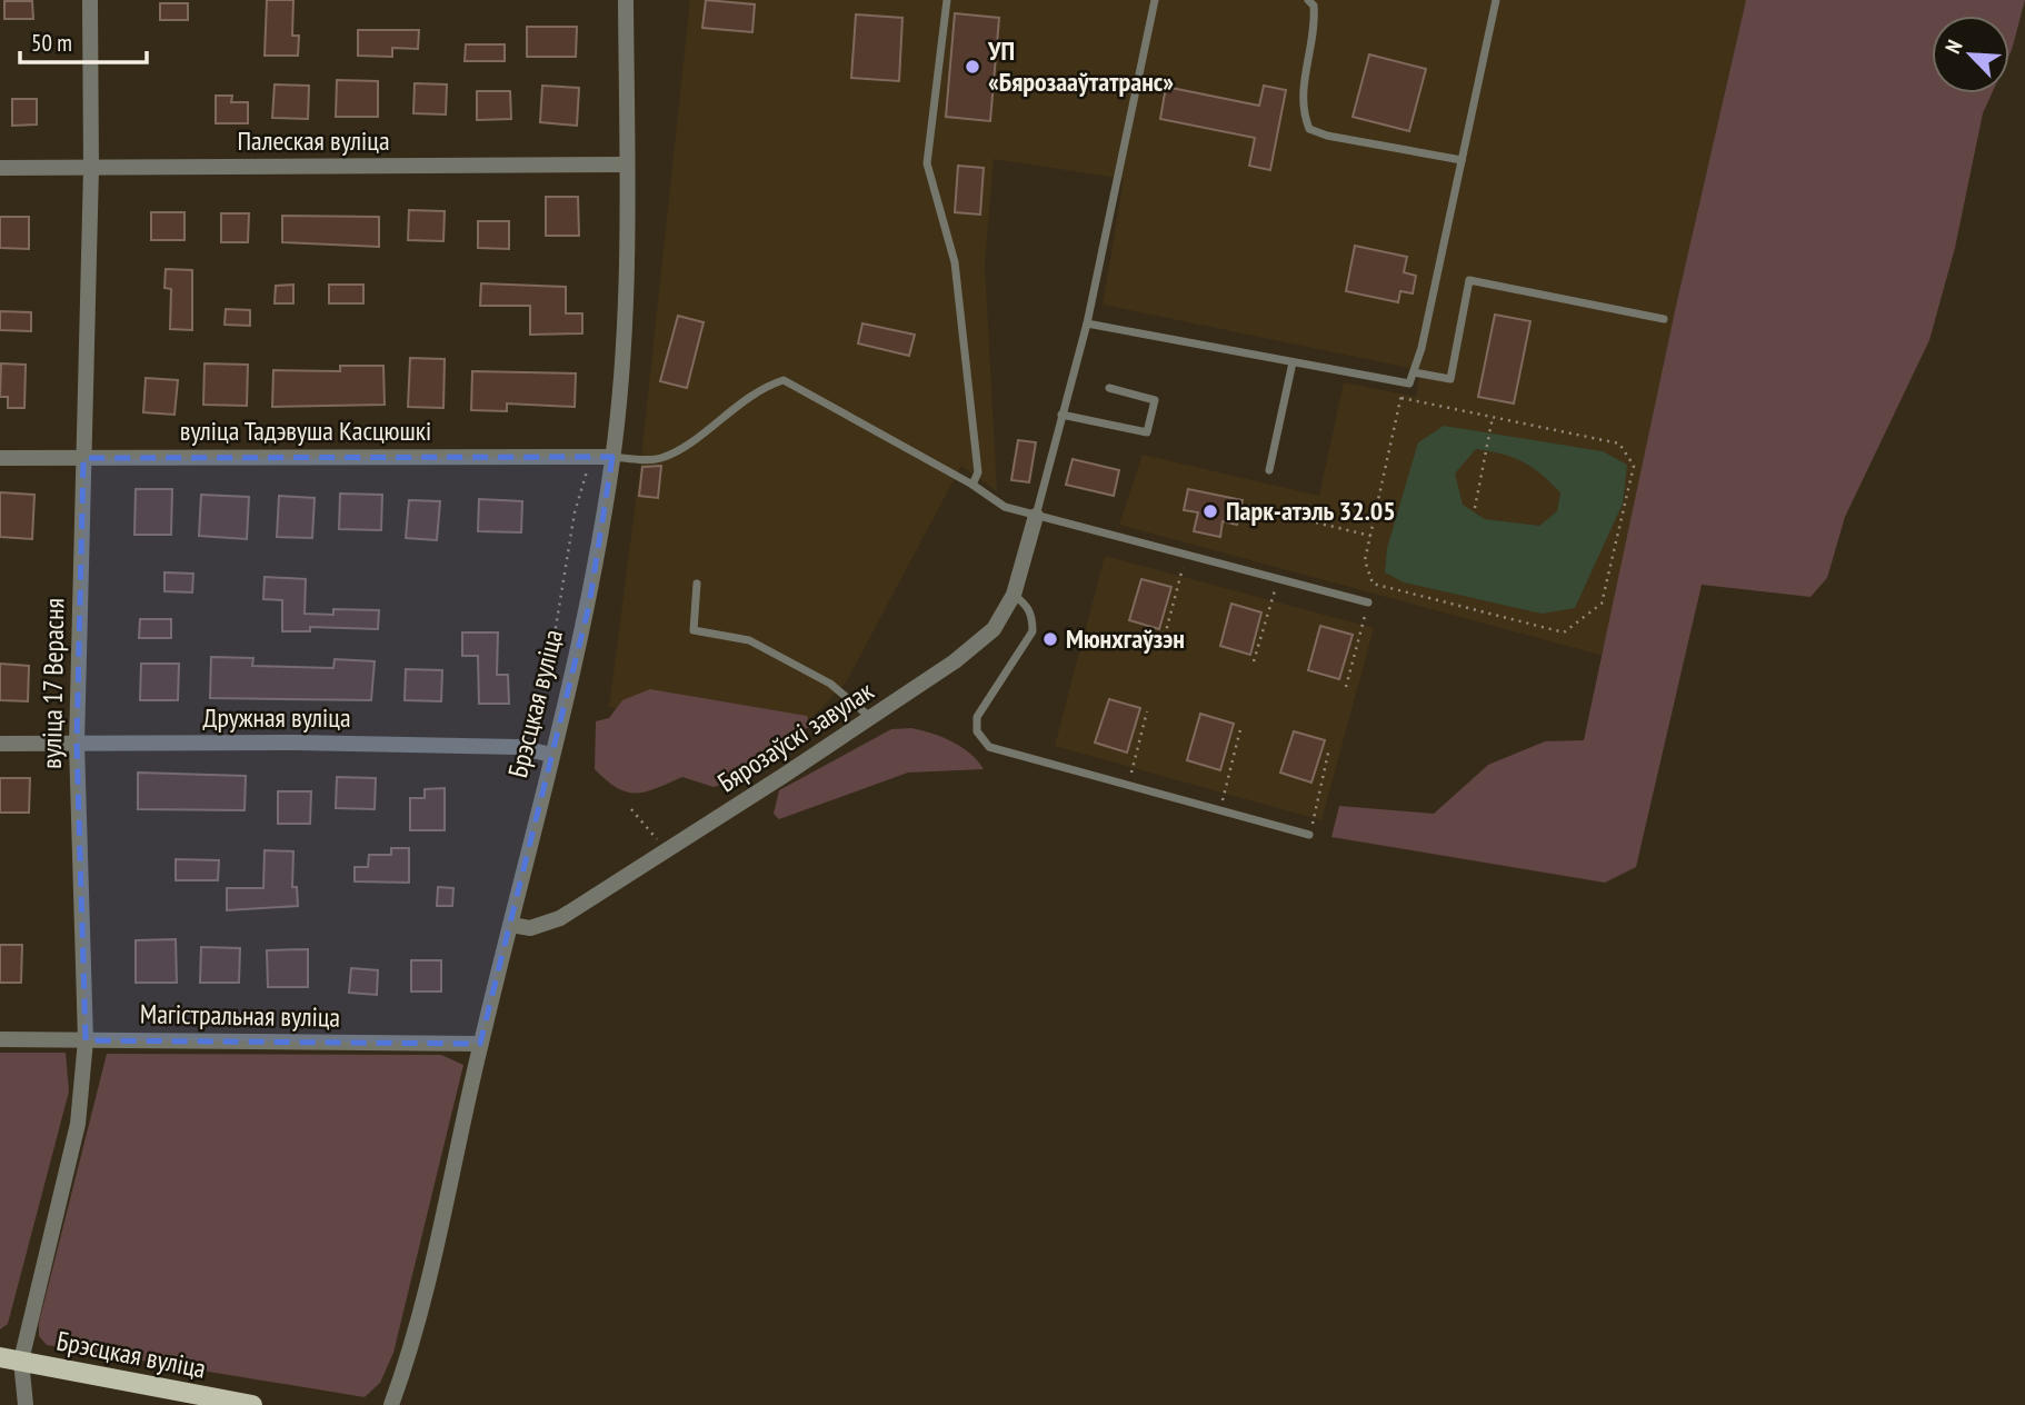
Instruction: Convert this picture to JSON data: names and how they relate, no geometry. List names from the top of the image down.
{
  "streets": {
    "main road": ["Брэсцкая вуліца"],
    "street": [
      "Палеская вуліца",
      "вуліца Тадэвуша Касцюшкі",
      "вуліца 17 Верасня",
      "Дружная вуліца",
      "Бярозаўскі завулак",
      "Магістральная вуліца"
    ]
  },
  "crossings": [
    ["Палеская вуліца", "вуліца 17 Верасня"],
    ["Палеская вуліца", "Брэсцкая вуліца"],
    ["вуліца Тадэвуша Касцюшкі", "вуліца 17 Верасня"],
    ["вуліца Тадэвуша Касцюшкі", "Брэсцкая вуліца"],
    ["вуліца 17 Верасня", "Брэсцкая вуліца"],
    ["вуліца 17 Верасня", "Дружная вуліца"],
    ["вуліца 17 Верасня", "Магістральная вуліца"],
    ["Брэсцкая вуліца", "Дружная вуліца"],
    ["Брэсцкая вуліца", "Бярозаўскі завулак"],
    ["Брэсцкая вуліца", "Магістральная вуліца"]
  ],
  "places": ["УП «Бярозааўтатранс»", "Парк-атэль 32.05", "Мюнхгаўзэн"],
  "scale_bar": "50 m",
  "north": "top left"
}
